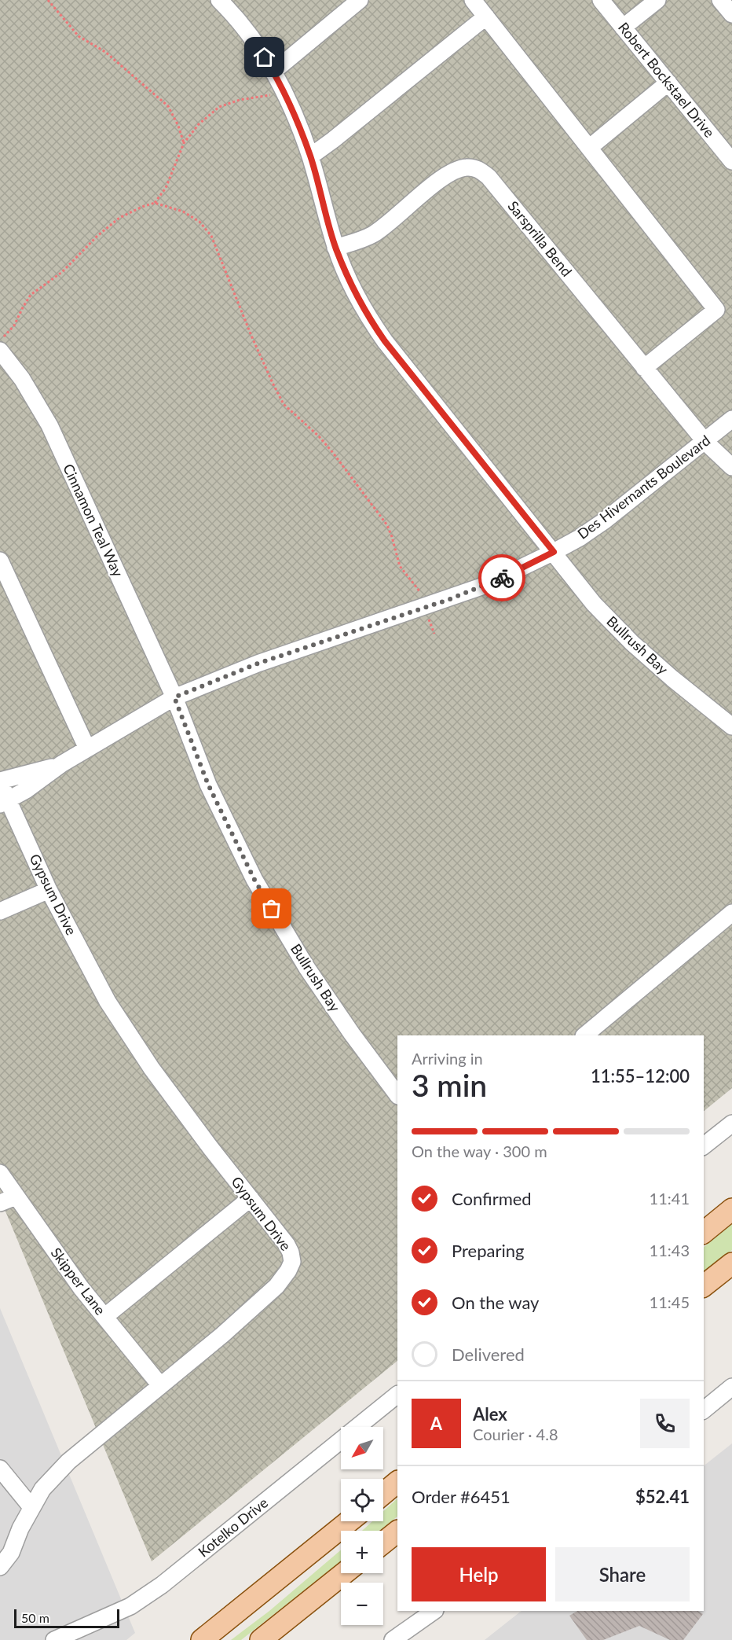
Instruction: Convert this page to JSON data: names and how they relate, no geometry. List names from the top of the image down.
{
  "streets": {
    "street": [
      "Robert Bockstael Drive",
      "Sarsprilla Bend",
      "Des Hivernants Boulevard",
      "Cinnamon Teal Way",
      "Bullrush Bay",
      "Gypsum Drive",
      "Skipper Lane",
      "Kotelko Drive"
    ]
  },
  "crossings": [
    ["Sarsprilla Bend", "Des Hivernants Boulevard"],
    ["Sarsprilla Bend", "Bullrush Bay"],
    ["Des Hivernants Boulevard", "Cinnamon Teal Way"],
    ["Des Hivernants Boulevard", "Bullrush Bay"],
    ["Des Hivernants Boulevard", "Gypsum Drive"],
    ["Cinnamon Teal Way", "Bullrush Bay"],
    ["Gypsum Drive", "Skipper Lane"]
  ],
  "scale_bar": "50 m",
  "north": "bottom left",
  "page": {
    "heading": ["3 min", "Arriving in", "11:55–12:00"],
    "panel": [
      "Alex",
      "Courier · 4.8",
      "Order #6451",
      "$52.41"
    ],
    "bar": "On the way · 300 m",
    "list": [
      ["Confirmed", "11:41"],
      ["Preparing", "11:43"],
      ["On the way", "11:45"],
      "Delivered"
    ],
    "round": "A",
    "map_buttons": ["+", "−"],
    "buttons": ["Help", "Share"],
    "scale": "50 m"
  }
}
